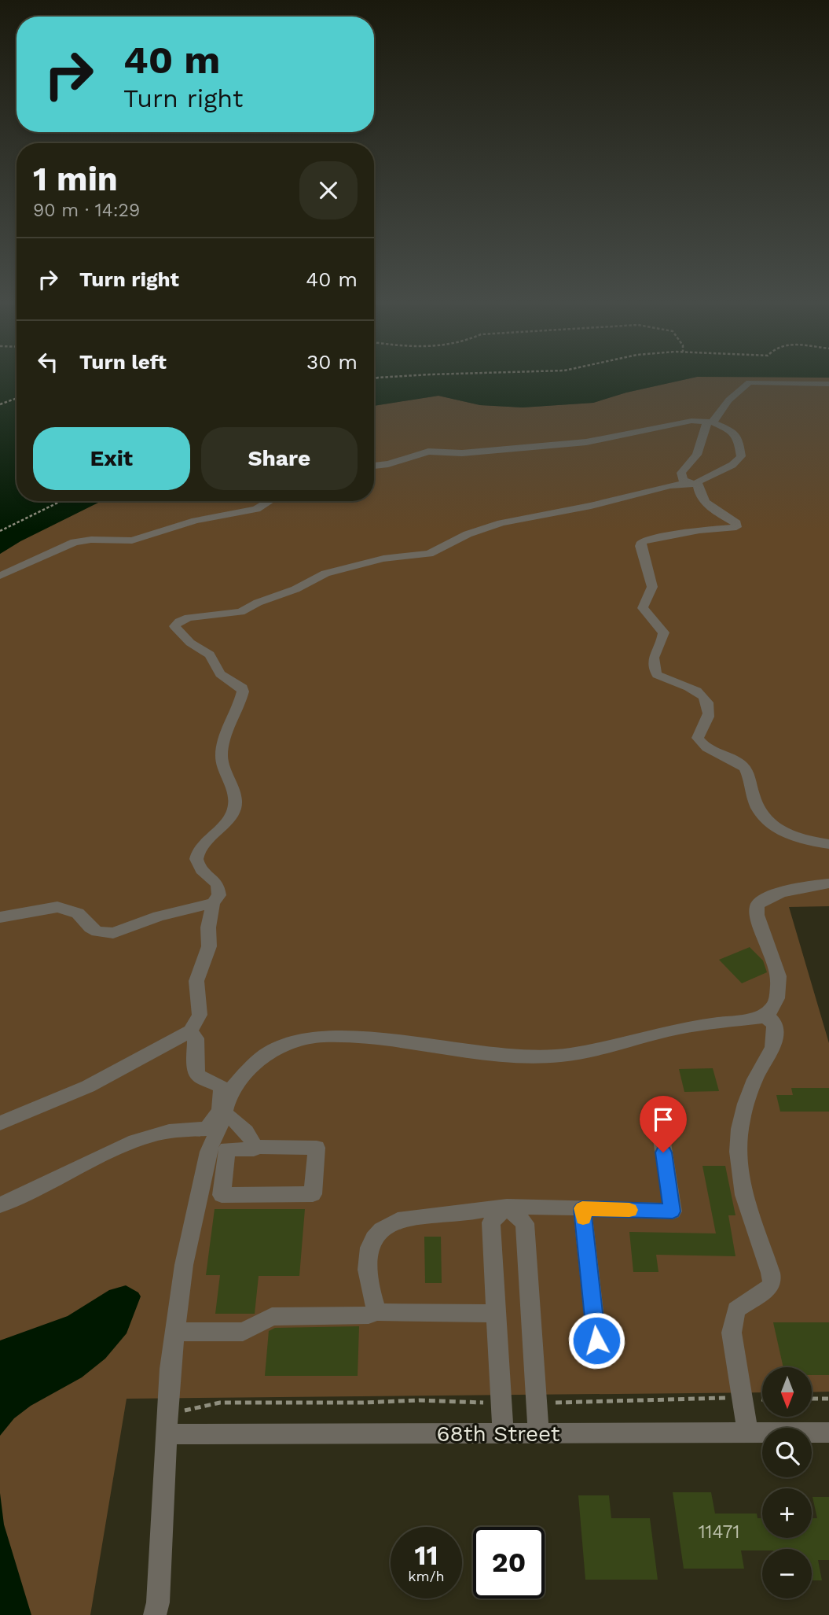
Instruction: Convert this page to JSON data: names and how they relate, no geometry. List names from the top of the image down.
{
  "streets": {
    "street": ["68th Street"]
  },
  "house_numbers": ["11471"],
  "north": "bottom",
  "page": {
    "turn": ["40 m", "Turn right"],
    "heading": ["1 min", "90 m · 14:29"],
    "list": [
      {
        "name": "Turn right",
        "value": "40 m"
      },
      {
        "name": "Turn left",
        "value": "30 m"
      }
    ],
    "buttons": ["Exit", "Share"],
    "map_buttons": ["+", "−"],
    "speed": "11 km/h",
    "limit": "20"
  }
}
